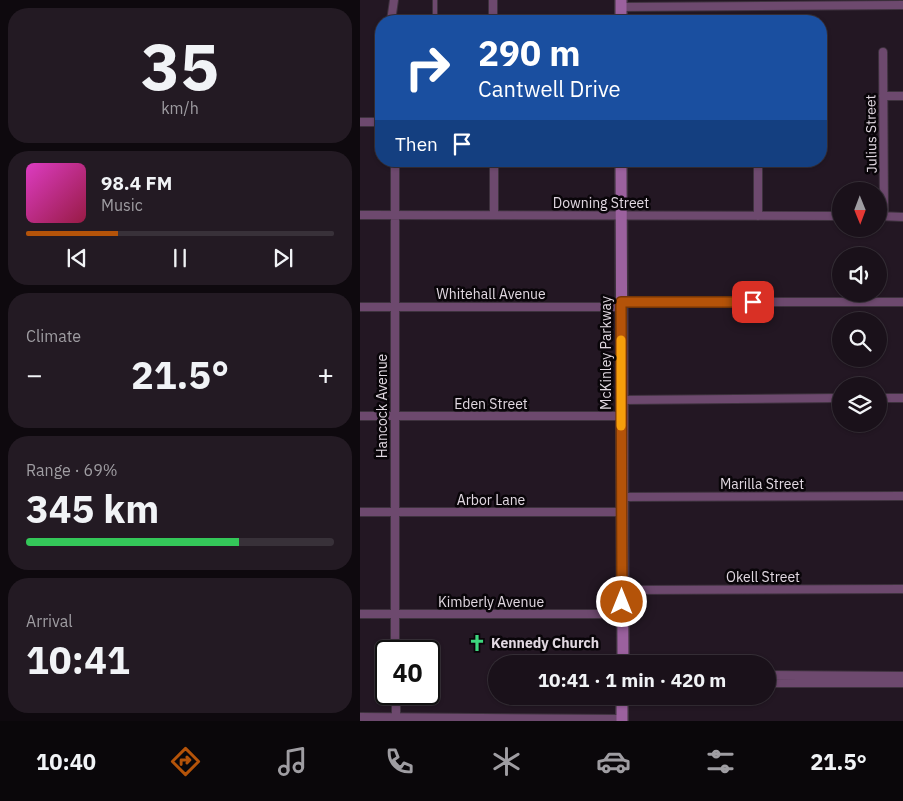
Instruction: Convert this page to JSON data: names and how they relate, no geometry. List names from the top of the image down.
{
  "streets": {
    "street": [
      "Julius Street",
      "Downing Street",
      "Whitehall Avenue",
      "McKinley Parkway",
      "Eden Street",
      "Hancock Avenue",
      "Marilla Street",
      "Arbor Lane",
      "Okell Street",
      "Kimberly Avenue"
    ]
  },
  "crossings": [
    ["Downing Street", "McKinley Parkway"],
    ["Downing Street", "Hancock Avenue"],
    ["Whitehall Avenue", "McKinley Parkway"],
    ["Whitehall Avenue", "Hancock Avenue"],
    ["McKinley Parkway", "Eden Street"],
    ["McKinley Parkway", "Marilla Street"],
    ["McKinley Parkway", "Arbor Lane"],
    ["McKinley Parkway", "Okell Street"],
    ["McKinley Parkway", "Kimberly Avenue"],
    ["Eden Street", "Hancock Avenue"],
    ["Hancock Avenue", "Arbor Lane"],
    ["Hancock Avenue", "Kimberly Avenue"]
  ],
  "places": {
    "church": ["Kennedy Church"]
  },
  "north": "bottom",
  "page": {
    "tile": [
      ["35", "km/h"],
      "Climate",
      ["Range · 69%", "345 km"],
      ["Arrival", "10:41"]
    ],
    "turn": ["290 m", "Cantwell Drive"],
    "then": "Then",
    "song": ["98.4 FM", "Music"],
    "heat": ["−", "21.5°", "+"],
    "limit": "40",
    "trip": "10:41 · 1 min · 420 m",
    "tabs": ["10:40", "21.5°"]
  }
}
